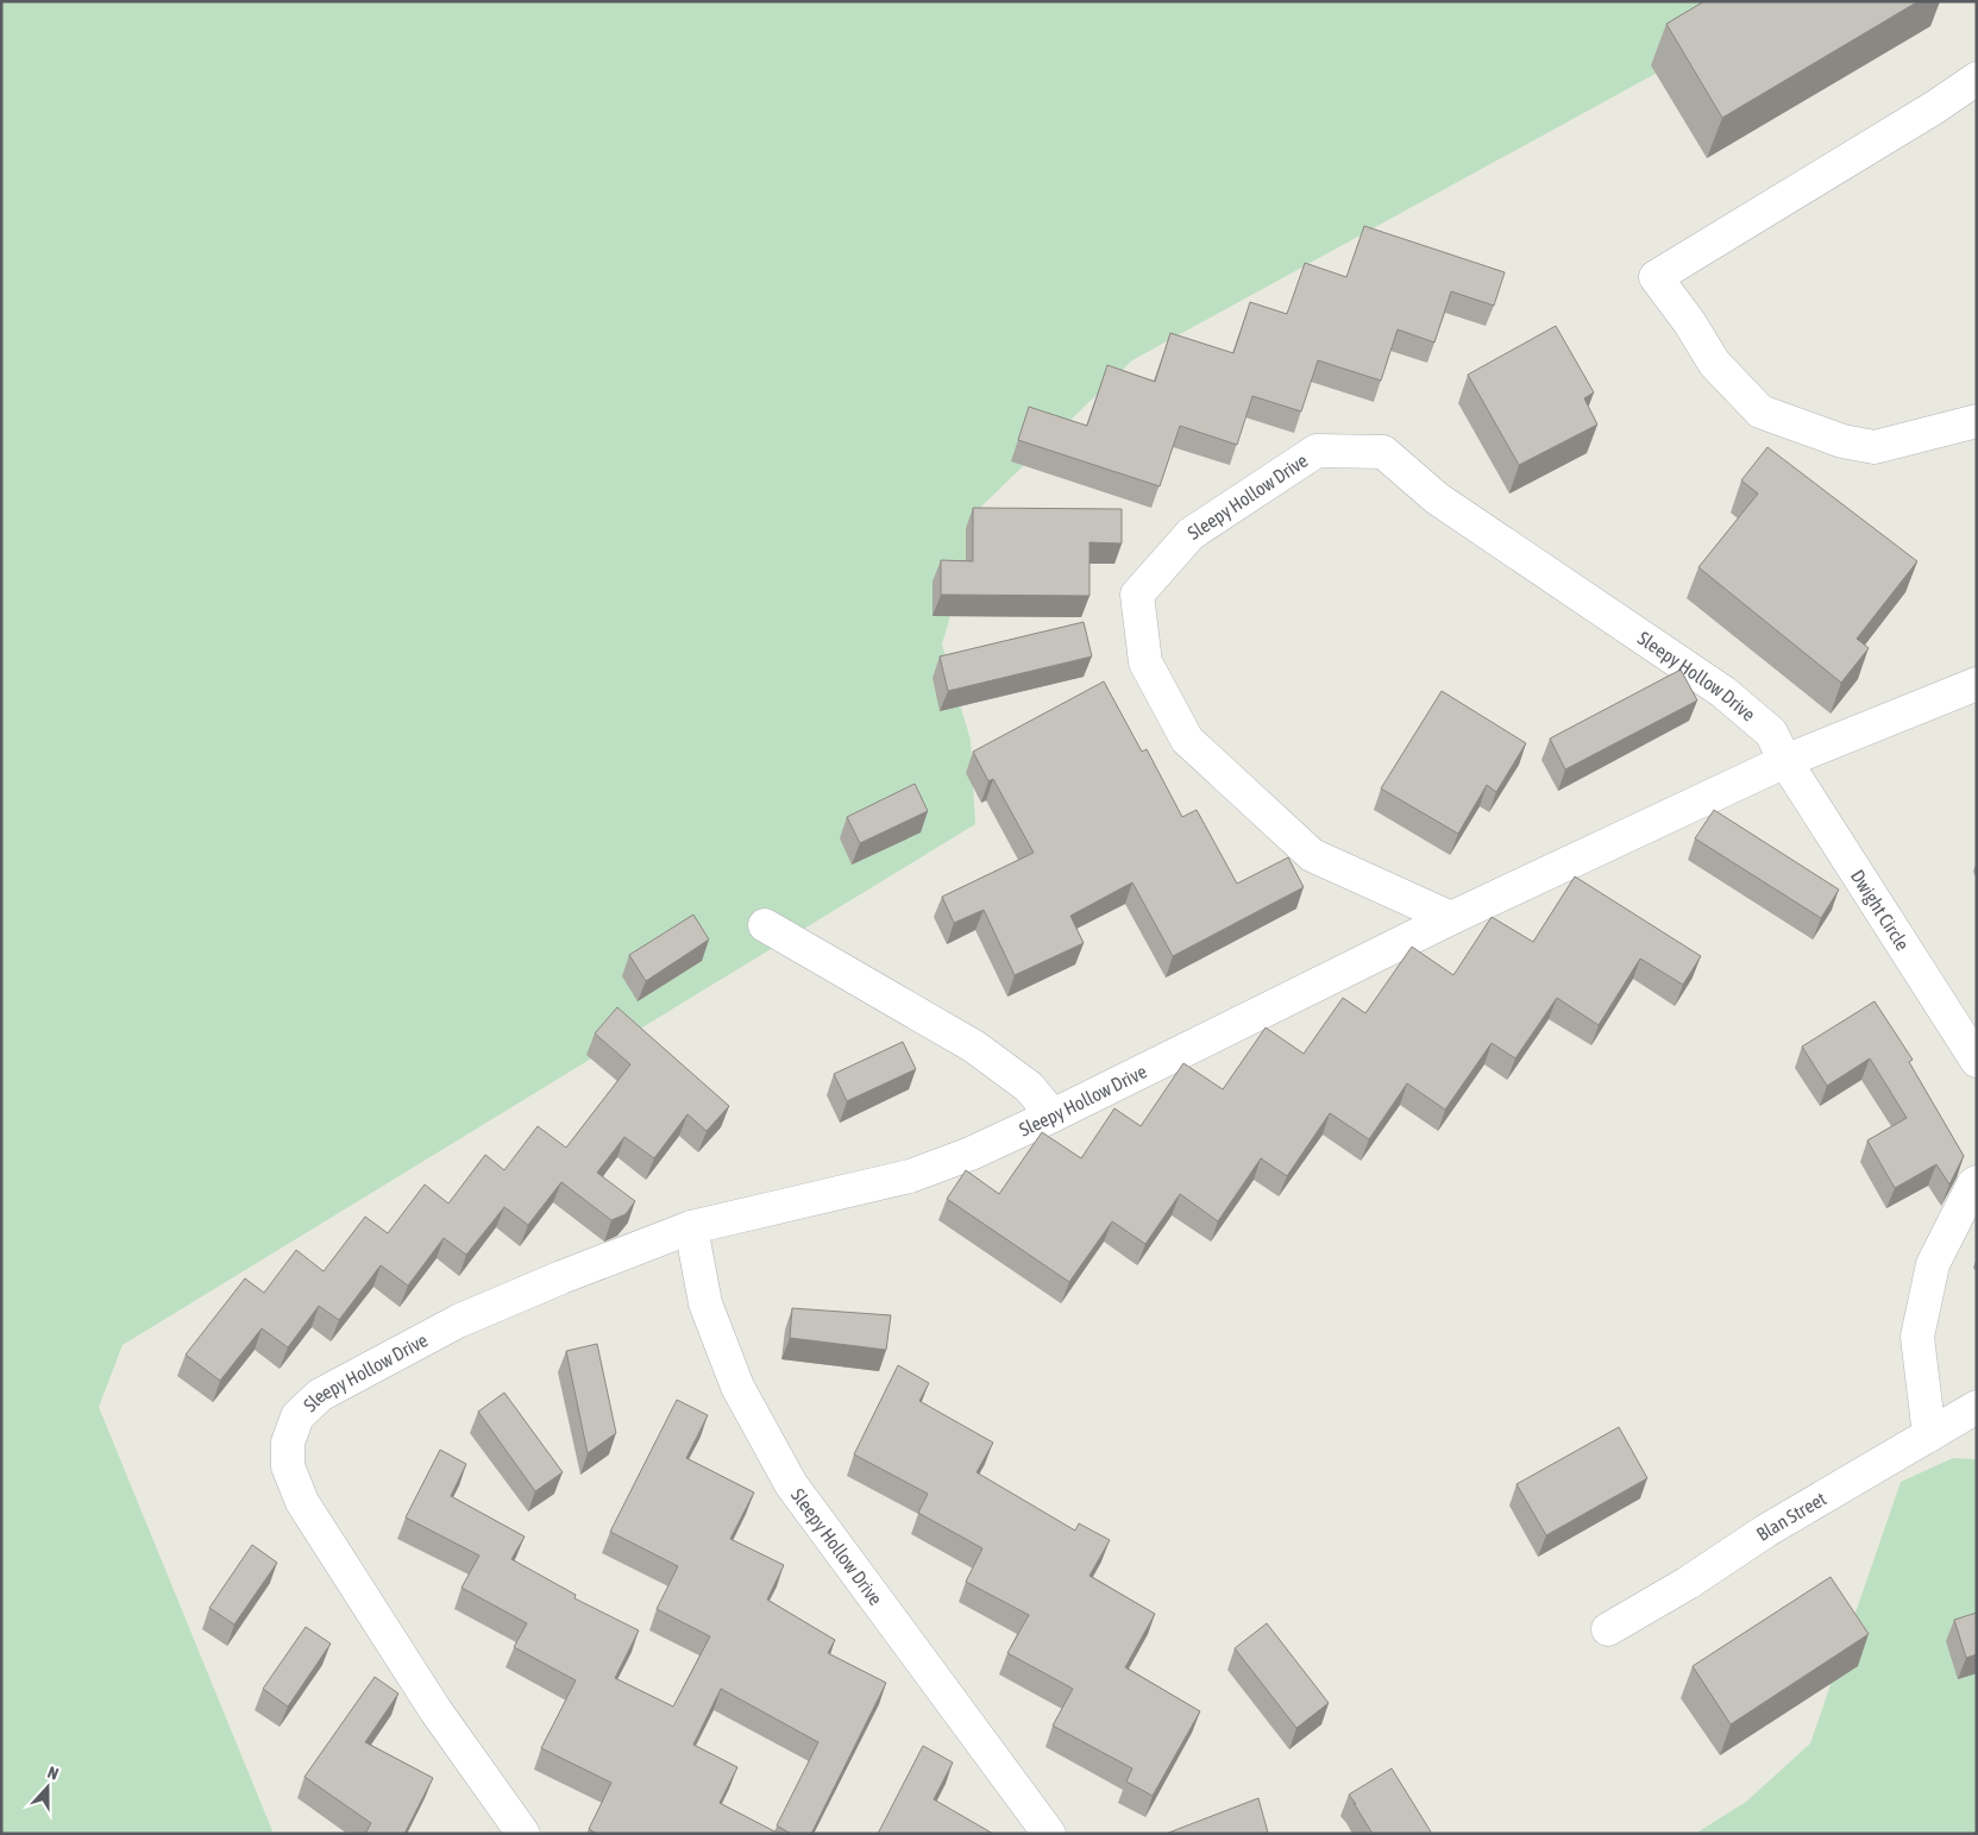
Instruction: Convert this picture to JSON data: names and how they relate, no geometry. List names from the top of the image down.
{
  "streets": {
    "street": ["Sleepy Hollow Drive", "Dwight Circle", "Blan Street"]
  },
  "crossings": [
    ["Sleepy Hollow Drive", "Dwight Circle"]
  ],
  "north": "top"
}
